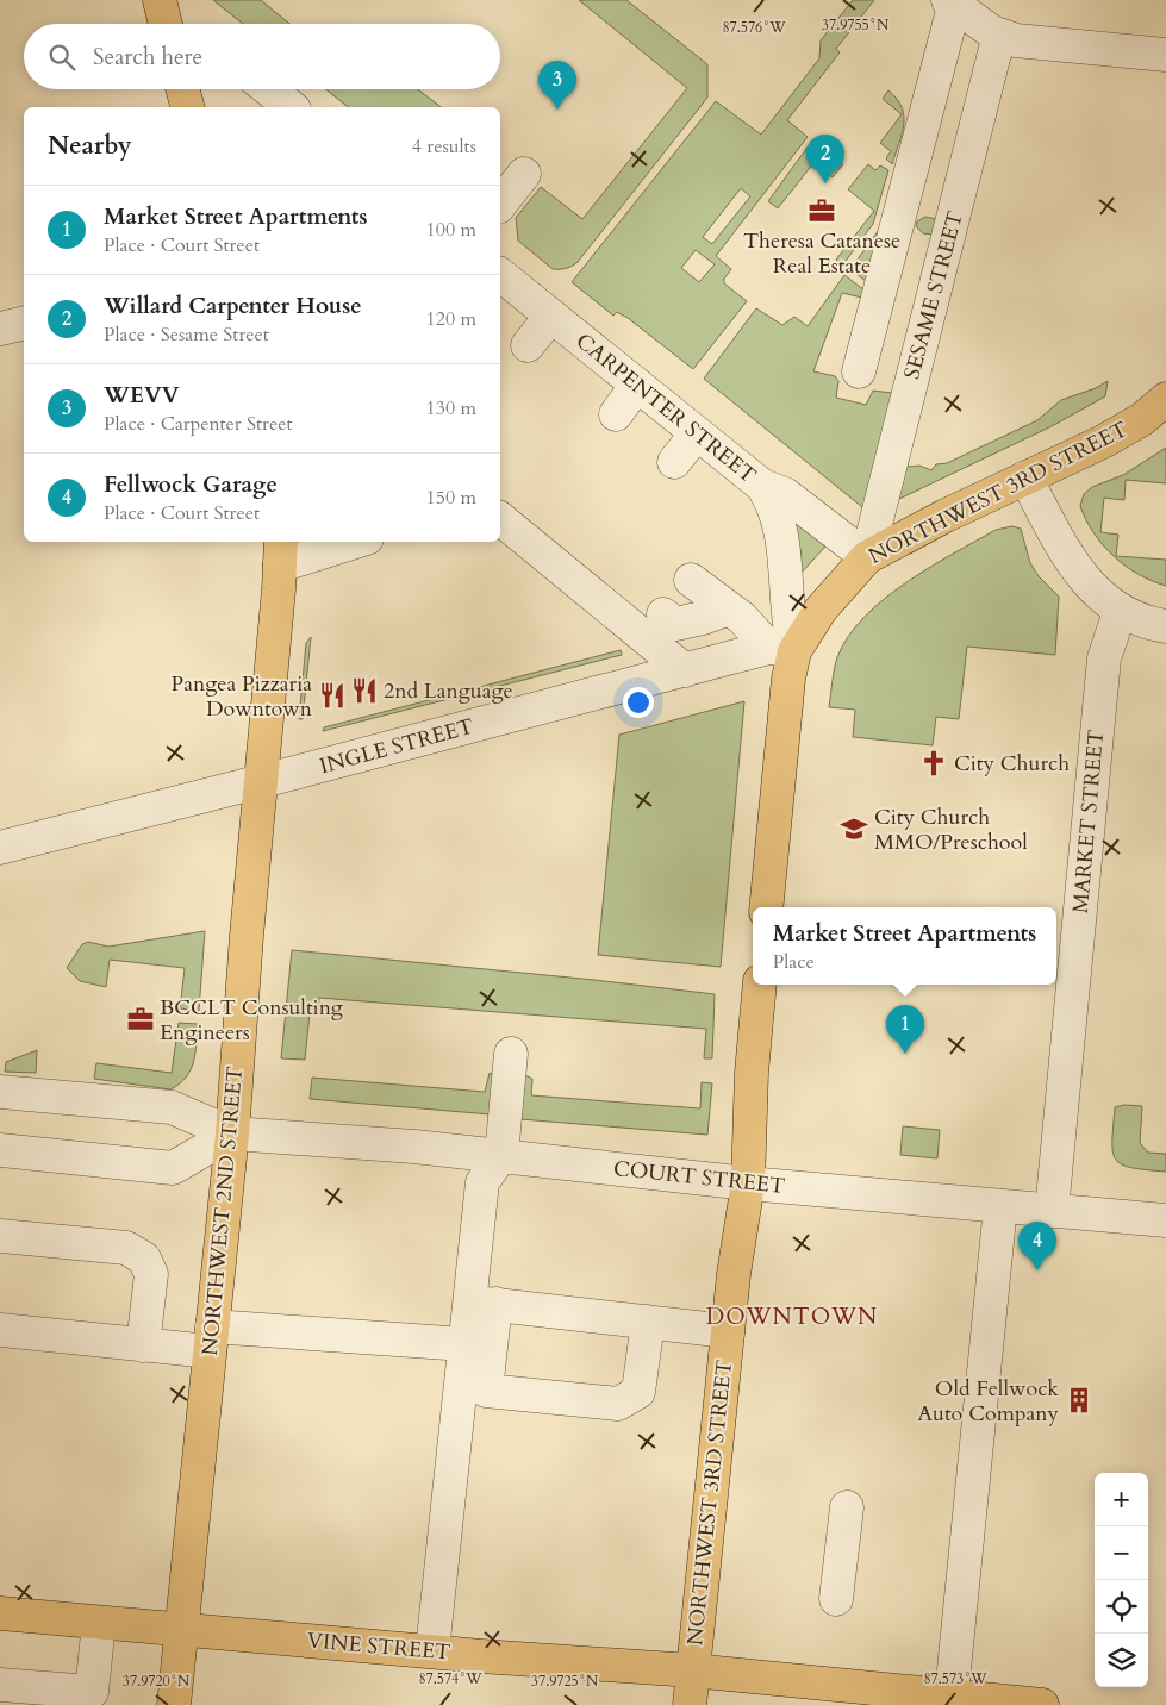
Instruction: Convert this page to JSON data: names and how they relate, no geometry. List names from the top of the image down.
{
  "streets": {
    "main road": ["NORTHWEST 3RD STREET", "NORTHWEST 2ND STREET", "VINE STREET"],
    "street": [
      "SESAME STREET",
      "CARPENTER STREET",
      "INGLE STREET",
      "MARKET STREET",
      "COURT STREET"
    ]
  },
  "crossings": [
    ["SESAME STREET", "CARPENTER STREET"],
    ["SESAME STREET", "NORTHWEST 3RD STREET"],
    ["CARPENTER STREET", "NORTHWEST 3RD STREET"],
    ["NORTHWEST 3RD STREET", "INGLE STREET"],
    ["NORTHWEST 3RD STREET", "COURT STREET"],
    ["NORTHWEST 3RD STREET", "VINE STREET"],
    ["INGLE STREET", "NORTHWEST 2ND STREET"],
    ["MARKET STREET", "COURT STREET"],
    ["COURT STREET", "NORTHWEST 2ND STREET"],
    ["NORTHWEST 2ND STREET", "VINE STREET"]
  ],
  "districts": ["DOWNTOWN"],
  "places": {
    "office": ["Theresa Catanese Real Estate", "BCCLT Consulting Engineers"],
    "restaurant": ["2nd Language", "Pangea Pizzaria Downtown"],
    "church": ["City Church"],
    "school or university": ["City Church MMO/Preschool"],
    "building": ["Old Fellwock Auto Company"]
  },
  "page": {
    "search": "Search here",
    "pins": [
      "3",
      "2",
      "1",
      "4"
    ],
    "heading": ["Nearby", "4 results"],
    "list": [
      {
        "mark": "1",
        "name": "Market Street Apartments",
        "note": "Place · Court Street",
        "value": "100 m"
      },
      {
        "mark": "2",
        "name": "Willard Carpenter House",
        "note": "Place · Sesame Street",
        "value": "120 m"
      },
      {
        "mark": "3",
        "name": "WEVV",
        "note": "Place · Carpenter Street",
        "value": "130 m"
      },
      {
        "mark": "4",
        "name": "Fellwock Garage",
        "note": "Place · Court Street",
        "value": "150 m"
      }
    ],
    "popup": ["Market Street Apartments", "Place"],
    "map_buttons": ["+", "−"]
  },
  "coordinates": [
    "37.9755°N",
    "87.576°W",
    "87.574°W",
    "87.573°W",
    "37.9720°N",
    "37.9725°N"
  ]
}
